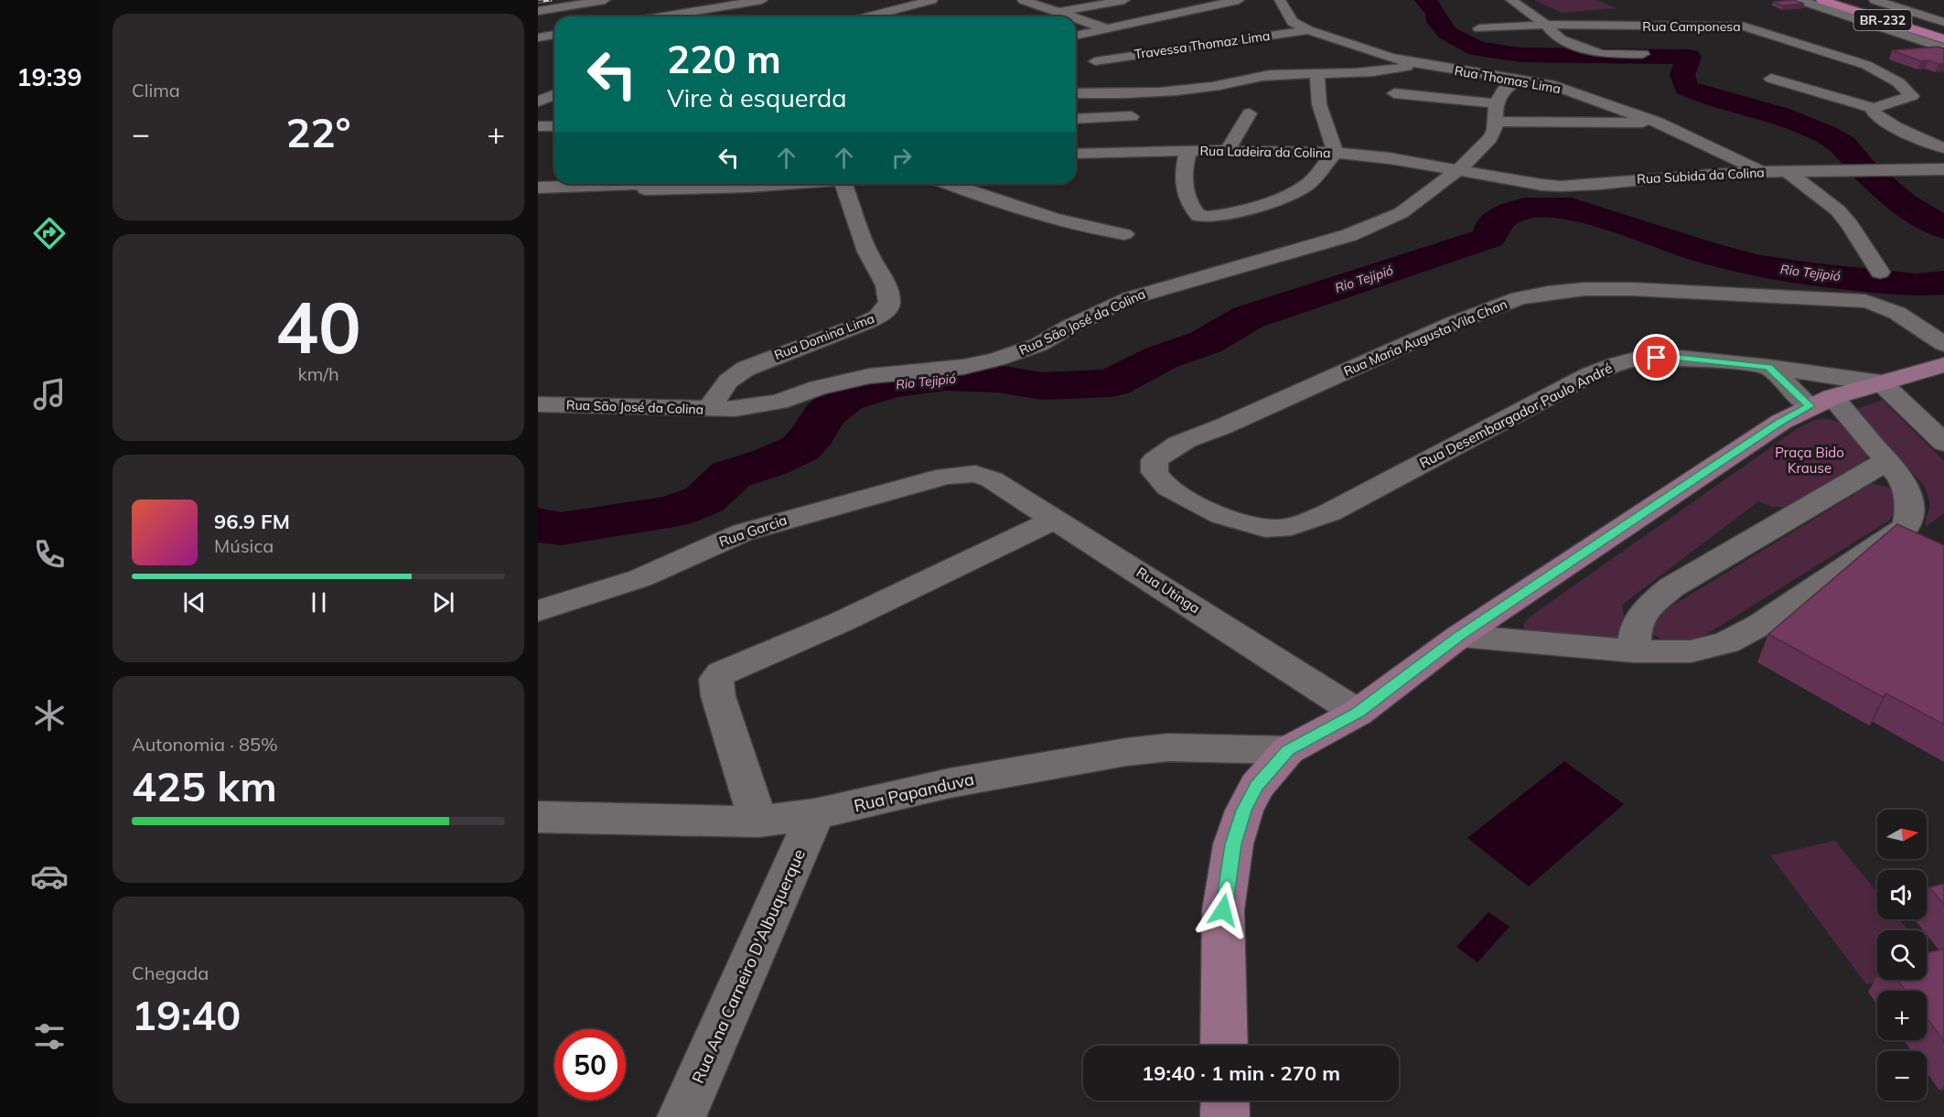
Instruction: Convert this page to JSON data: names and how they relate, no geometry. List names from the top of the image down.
{
  "streets": {
    "highway": ["BR-232"],
    "street": [
      "Rua Camponesa",
      "Travessa Thomaz Lima",
      "Rua Thomas Lima",
      "Rua Ladeira da Colina",
      "Rua Subida da Colina",
      "Rua São José da Colina",
      "Rua Domina Lima",
      "Rua Maria Augusta Vila Chan",
      "Rua Desembargador Paulo André",
      "Rua Garcia",
      "Rua Utinga",
      "Rua Papanduva",
      "Rua Ana Carneiro D'Albuquerque"
    ]
  },
  "crossings": [
    ["Travessa Thomaz Lima", "Rua Thomas Lima"],
    ["Rua Thomas Lima", "Rua Subida da Colina"],
    ["Rua Thomas Lima", "Rua São José da Colina"],
    ["Rua Ladeira da Colina", "Rua Subida da Colina"],
    ["Rua Ladeira da Colina", "Rua São José da Colina"],
    ["Rua Subida da Colina", "Rua São José da Colina"],
    ["Rua São José da Colina", "Rua Domina Lima"],
    ["Rua Maria Augusta Vila Chan", "Rua Desembargador Paulo André"],
    ["Rua Garcia", "Rua Utinga"],
    ["Rua Papanduva", "Rua Ana Carneiro D'Albuquerque"]
  ],
  "water": ["Rio Tejipió"],
  "parks": ["Praça Bido Krause"],
  "north": "right",
  "page": {
    "tabs": "19:39",
    "tile": [
      "Clima",
      ["40", "km/h"],
      ["Autonomia · 85%", "425 km"],
      ["Chegada", "19:40"]
    ],
    "turn": ["220 m", "Vire à esquerda"],
    "heat": ["−", "22°", "+"],
    "song": ["96.9 FM", "Música"],
    "map_buttons": ["+", "−"],
    "limit": "50",
    "trip": "19:40 · 1 min · 270 m"
  }
}
